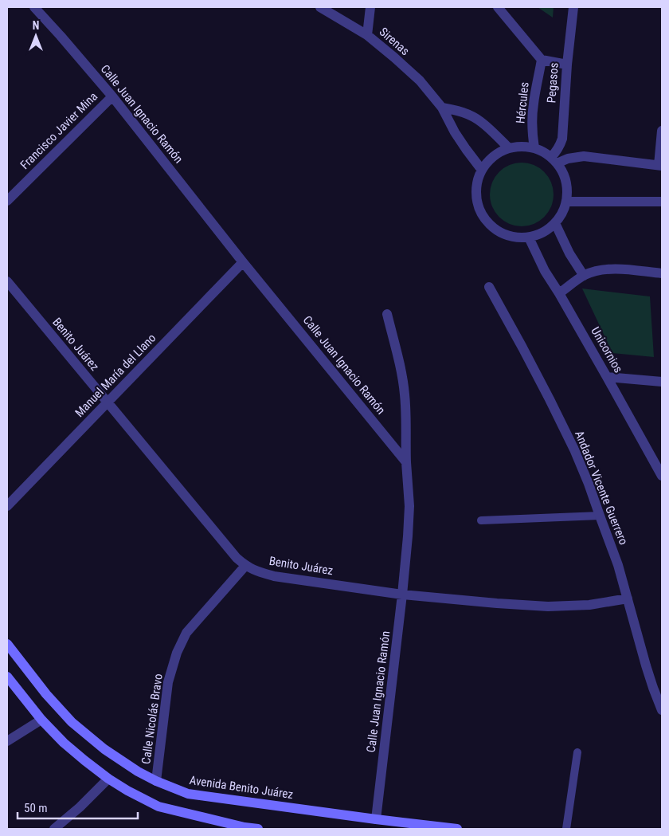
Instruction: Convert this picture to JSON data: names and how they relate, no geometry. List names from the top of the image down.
{
  "streets": {
    "main road": ["Avenida Benito Juárez"],
    "street": [
      "Sirenas",
      "Pegasos",
      "Hércules",
      "Calle Juan Ignacio Ramón",
      "Francisco Javier Mina",
      "Benito Juárez",
      "Unicornios",
      "Manuel María del Llano",
      "Andador Vicente Guerrero",
      "Calle Nicolás Bravo"
    ]
  },
  "crossings": [
    ["Sirenas", "Pegasos"],
    ["Sirenas", "Hércules"],
    ["Sirenas", "Unicornios"],
    ["Pegasos", "Hércules"],
    ["Pegasos", "Unicornios"],
    ["Hércules", "Unicornios"],
    ["Calle Juan Ignacio Ramón", "Francisco Javier Mina"],
    ["Calle Juan Ignacio Ramón", "Benito Juárez"],
    ["Calle Juan Ignacio Ramón", "Manuel María del Llano"],
    ["Calle Juan Ignacio Ramón", "Avenida Benito Juárez"],
    ["Benito Juárez", "Manuel María del Llano"],
    ["Benito Juárez", "Andador Vicente Guerrero"],
    ["Benito Juárez", "Calle Nicolás Bravo"],
    ["Calle Nicolás Bravo", "Avenida Benito Juárez"]
  ],
  "scale_bar": "50 m",
  "north": "top"
}
